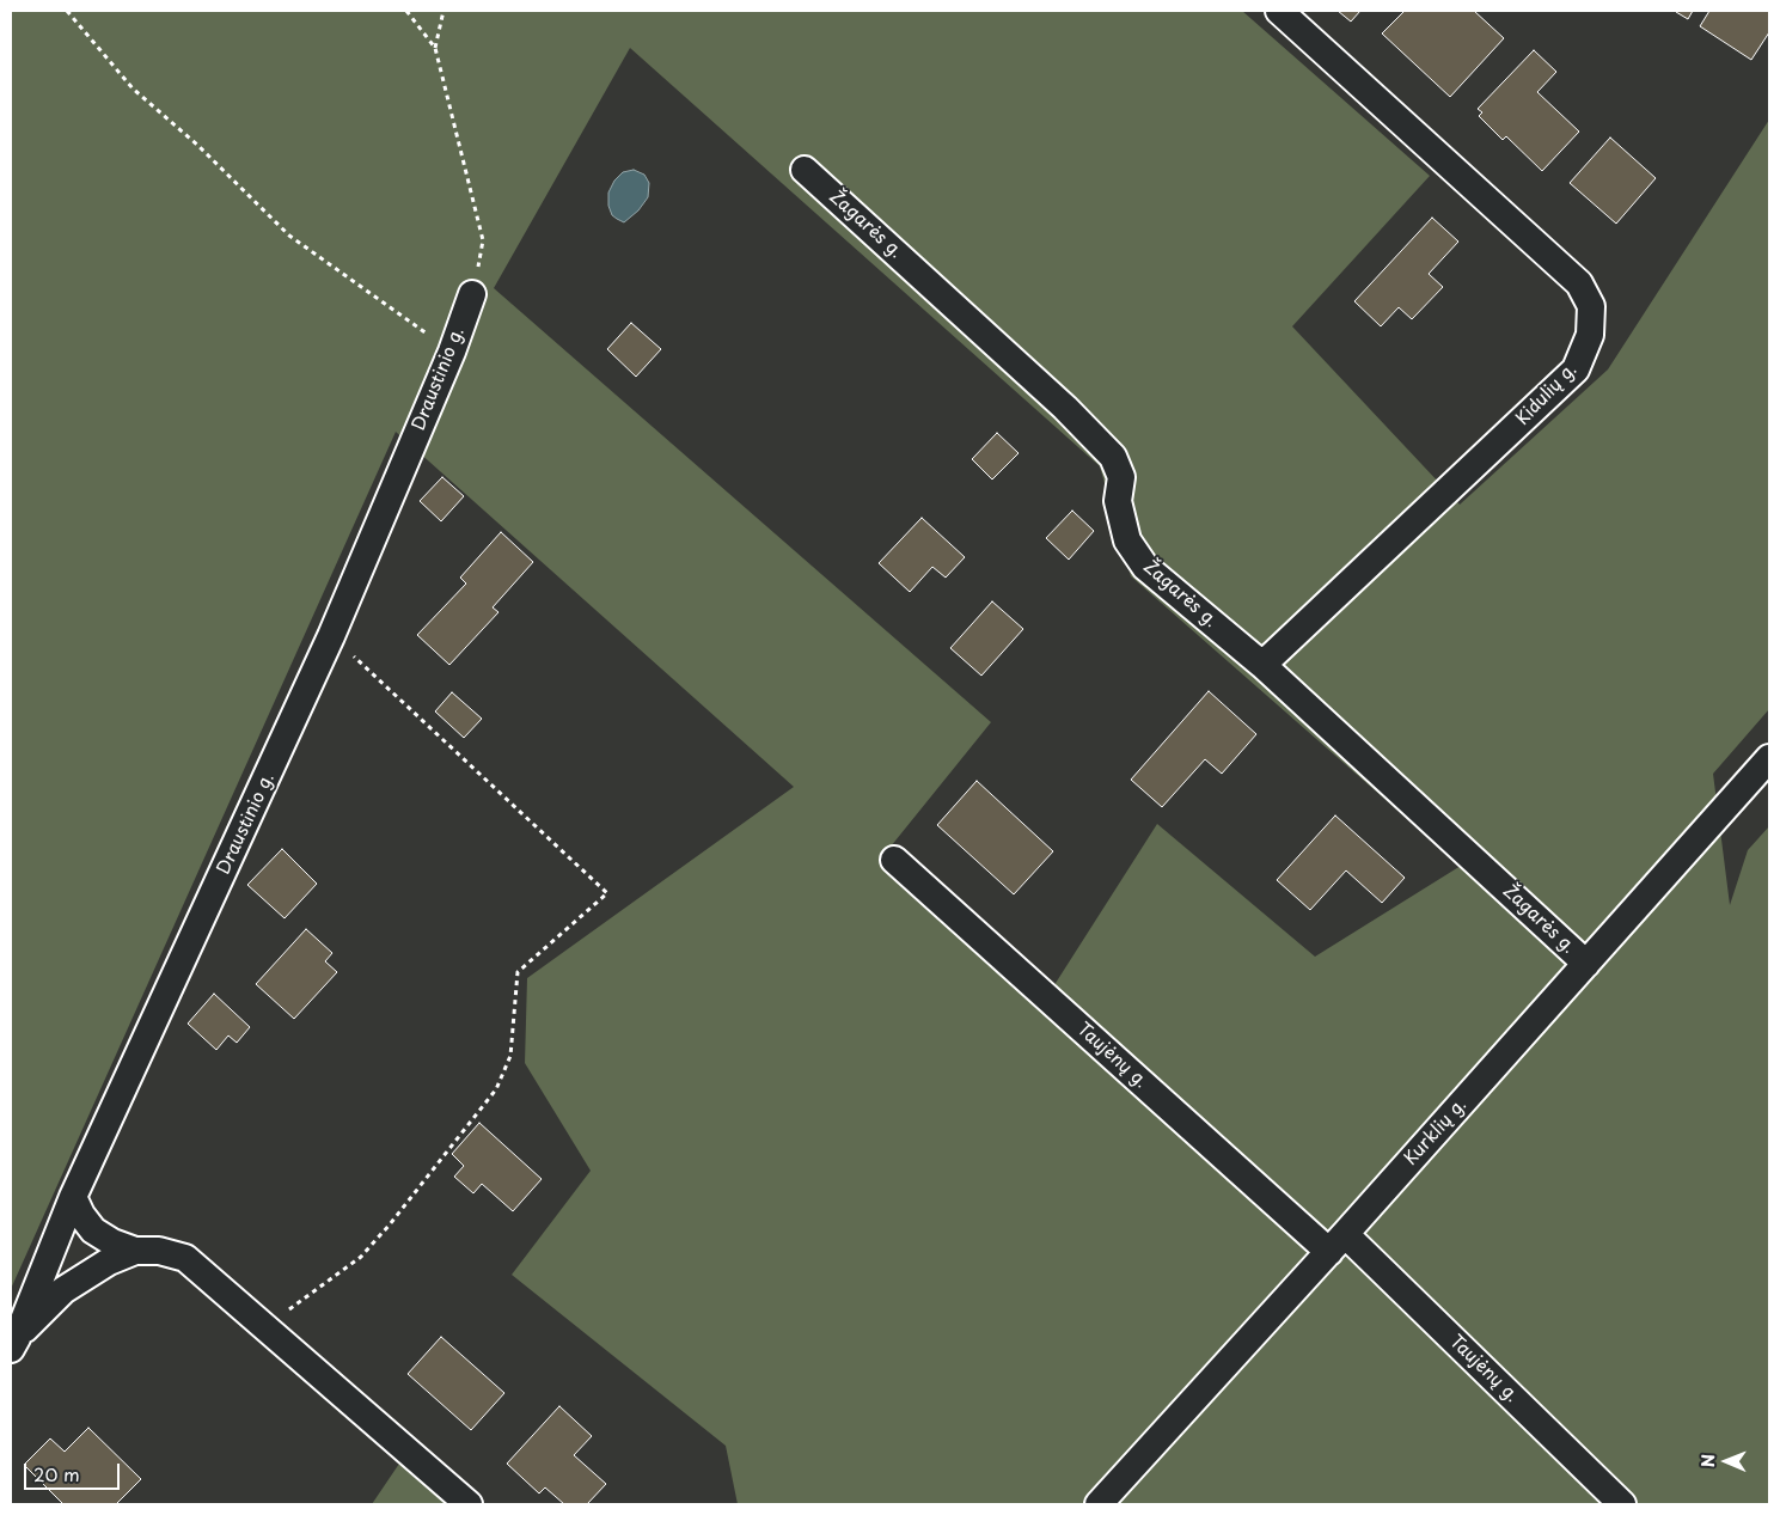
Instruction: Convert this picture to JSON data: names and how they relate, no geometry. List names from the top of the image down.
{
  "streets": {
    "street": [
      "Žagarės g.",
      "Draustinio g.",
      "Kidulių g.",
      "Taujėnų g.",
      "Kurklių g."
    ]
  },
  "crossings": [
    ["Žagarės g.", "Kidulių g."],
    ["Žagarės g.", "Kurklių g."],
    ["Taujėnų g.", "Kurklių g."]
  ],
  "scale_bar": "20 m",
  "north": "left"
}
